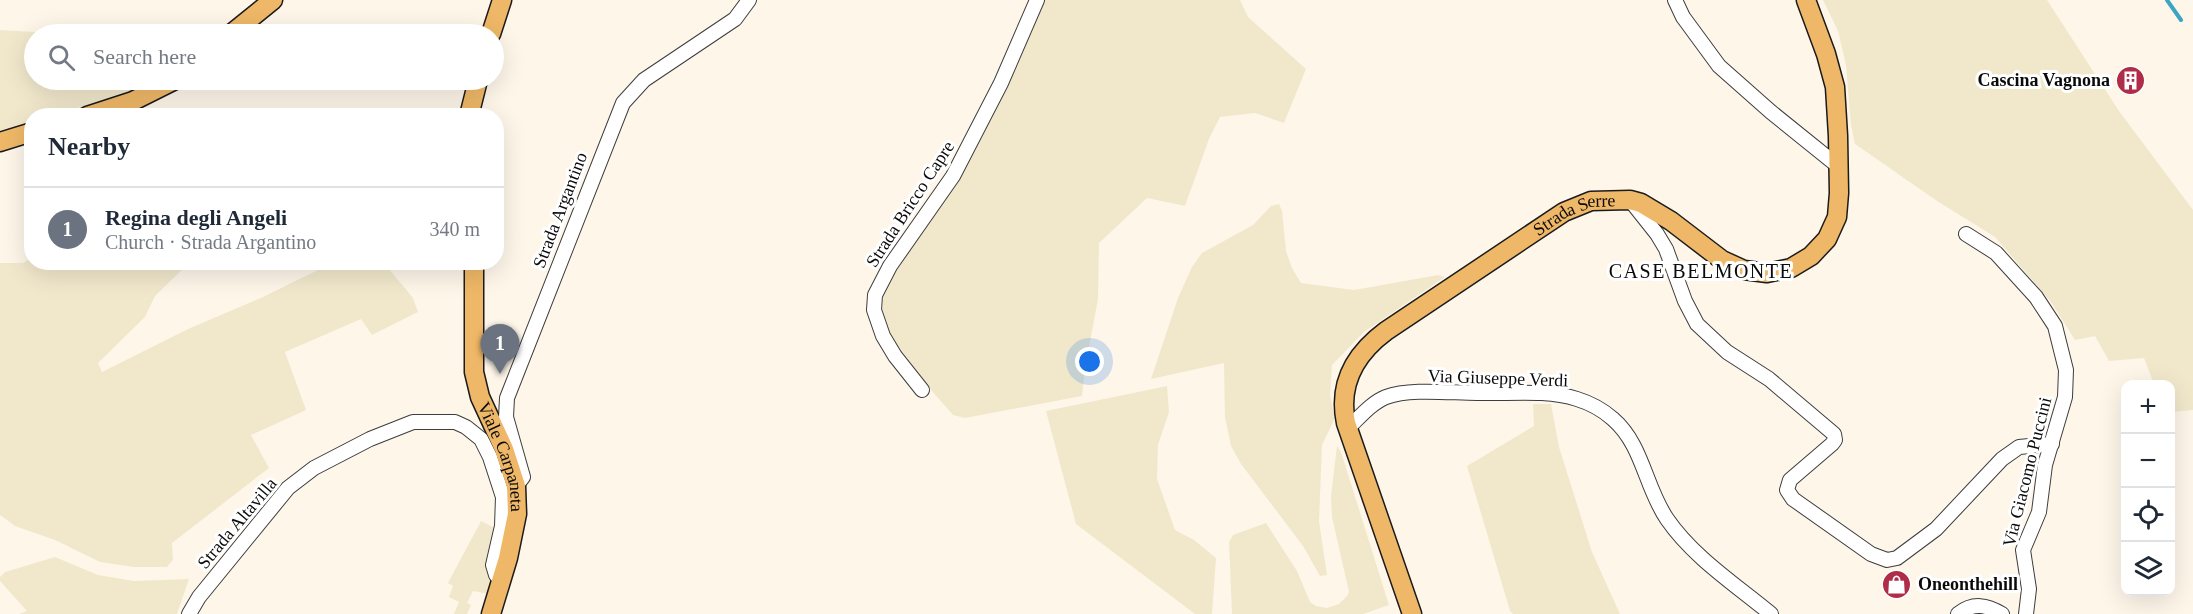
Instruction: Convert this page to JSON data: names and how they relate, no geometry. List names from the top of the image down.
{
  "streets": {
    "main road": ["Strada Serre", "Viale Carpaneta"],
    "street": [
      "Strada Bricco Capre",
      "Strada Argantino",
      "Via Giuseppe Verdi",
      "Via Giacomo Puccini",
      "Strada Altavilla"
    ]
  },
  "crossings": [
    ["Strada Argantino", "Viale Carpaneta"],
    ["Strada Serre", "Via Giuseppe Verdi"],
    ["Viale Carpaneta", "Strada Altavilla"]
  ],
  "districts": ["CASE BELMONTE"],
  "places": {
    "building": ["Cascina Vagnona"],
    "shop": ["Oneonthehill"]
  },
  "page": {
    "search": "Search here",
    "heading": "Nearby",
    "list": [
      {
        "mark": "1",
        "name": "Regina degli Angeli",
        "note": "Church · Strada Argantino",
        "value": "340 m"
      }
    ],
    "pins": "1",
    "map_buttons": ["+", "−"]
  }
}
